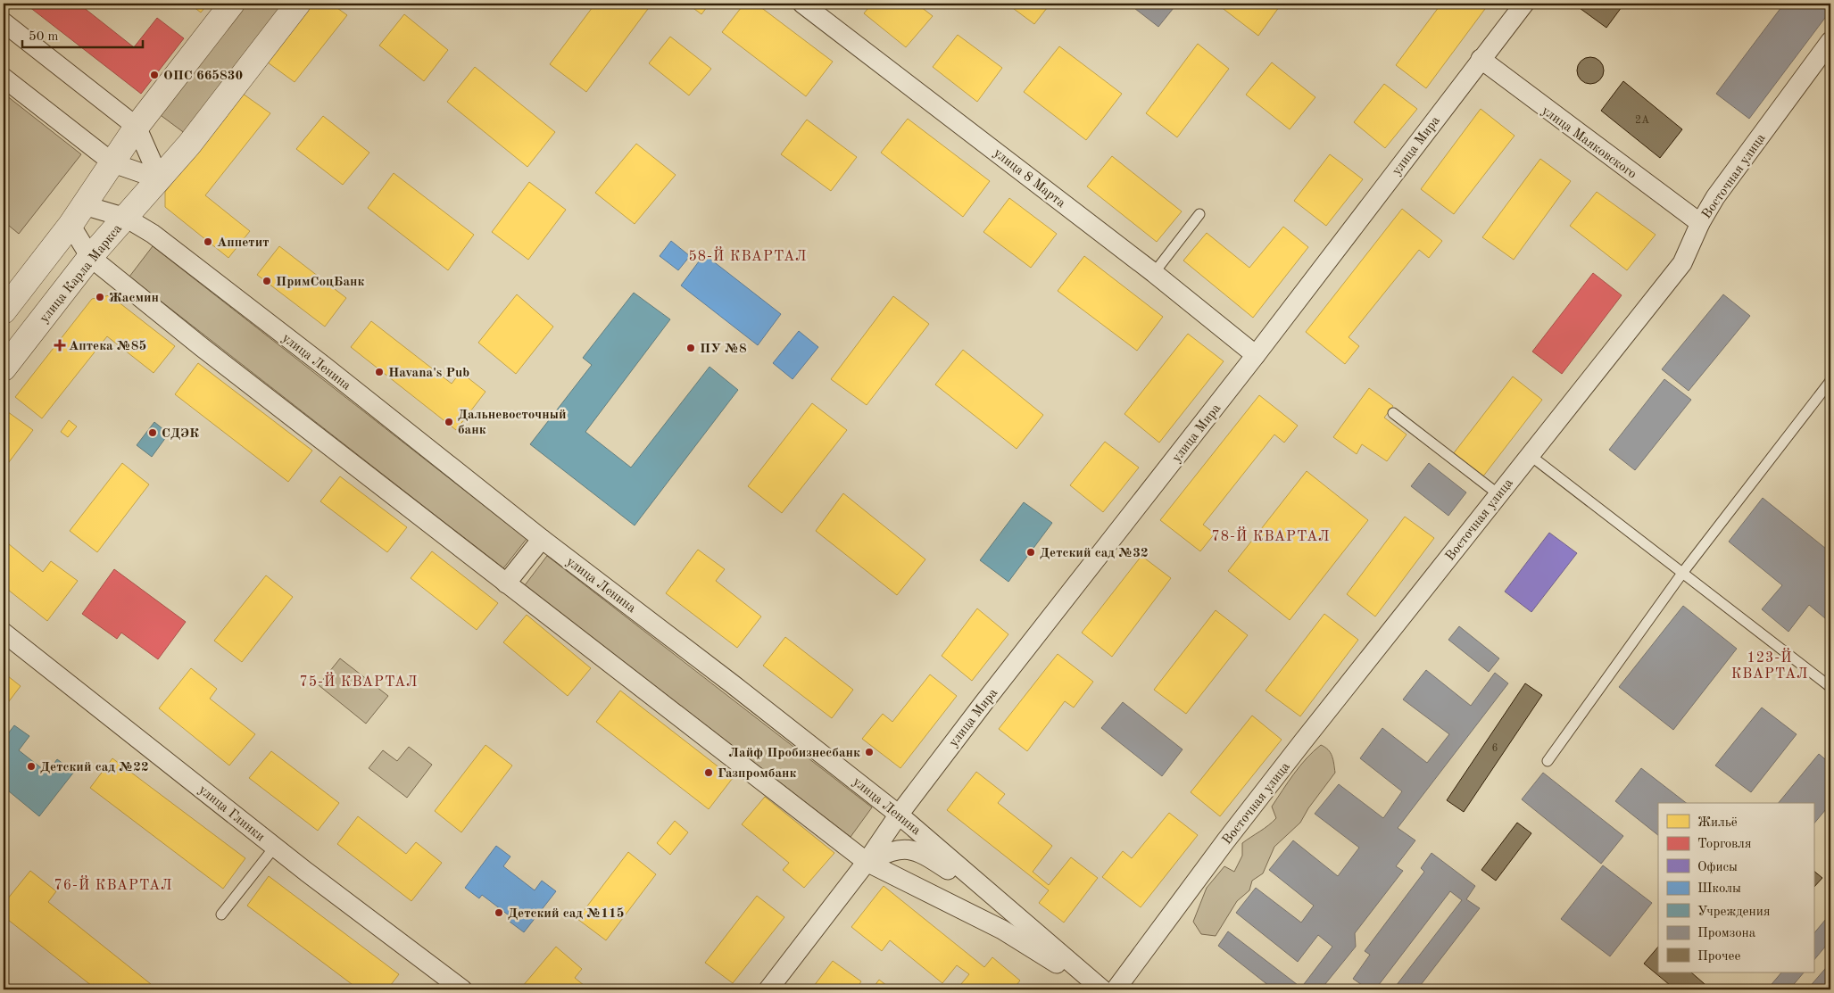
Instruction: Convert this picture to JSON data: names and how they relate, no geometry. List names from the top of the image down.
{
  "streets": {
    "street": [
      "улица Маяковского",
      "улица Мира",
      "Восточная улица",
      "улица 8 Марта",
      "улица Карла Маркса",
      "улица Ленина",
      "улица Глинки"
    ]
  },
  "crossings": [
    ["улица Маяковского", "улица Мира"],
    ["улица Маяковского", "Восточная улица"],
    ["улица Мира", "улица 8 Марта"],
    ["улица Мира", "улица Ленина"],
    ["улица Карла Маркса", "улица Ленина"]
  ],
  "districts": [
    "58-Й КВАРТАЛ",
    "78-Й КВАРТАЛ",
    "123-Й КВАРТАЛ",
    "75-Й КВАРТАЛ",
    "76-Й КВАРТАЛ"
  ],
  "places": {
    "other": [
      "ОПС 665830",
      "Аппетит",
      "ПримСоцБанк",
      "Жасмин",
      "ПУ №8",
      "Havana's Pub",
      "Дальневосточный банк",
      "СДЭК",
      "Детский сад №32",
      "Лайф Пробизнесбанк",
      "Детский сад №22",
      "Газпромбанк",
      "Детский сад №115"
    ],
    "health": ["Аптека №85"]
  },
  "house_numbers": ["2А", "6"],
  "legend": [
    "Жильё",
    "Торговля",
    "Офисы",
    "Школы",
    "Учреждения",
    "Промзона",
    "Прочее"
  ],
  "scale_bar": "50 m"
}
